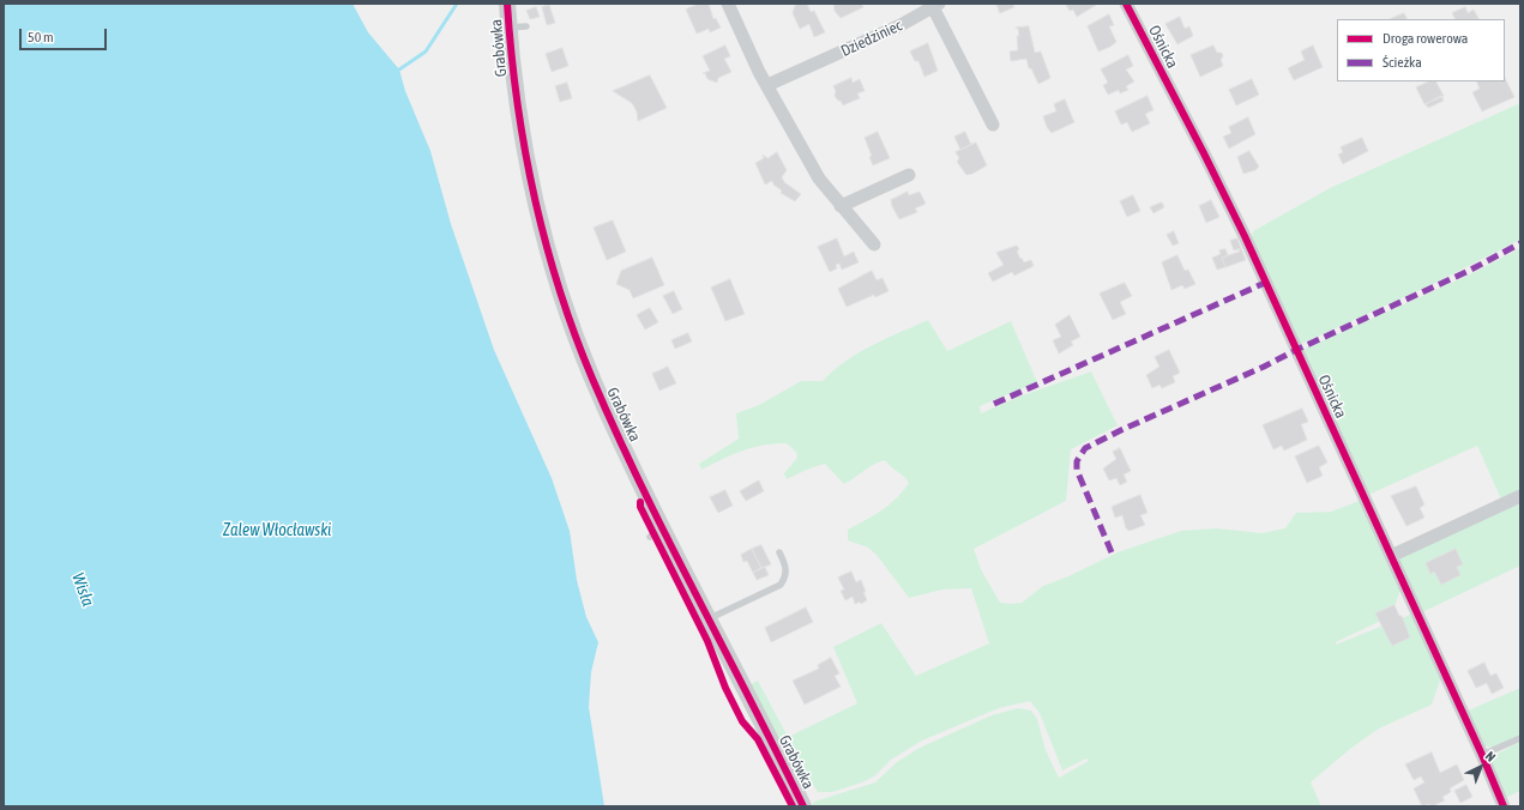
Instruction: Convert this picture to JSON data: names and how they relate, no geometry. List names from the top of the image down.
{
  "streets": {
    "street": ["Dziedziniec", "Ośnicka", "Grabówka"]
  },
  "water": ["Zalew Włocławski", "Wisła"],
  "legend": ["Droga rowerowa", "Ścieżka"],
  "scale_bar": "50 m",
  "north": "top right"
}
